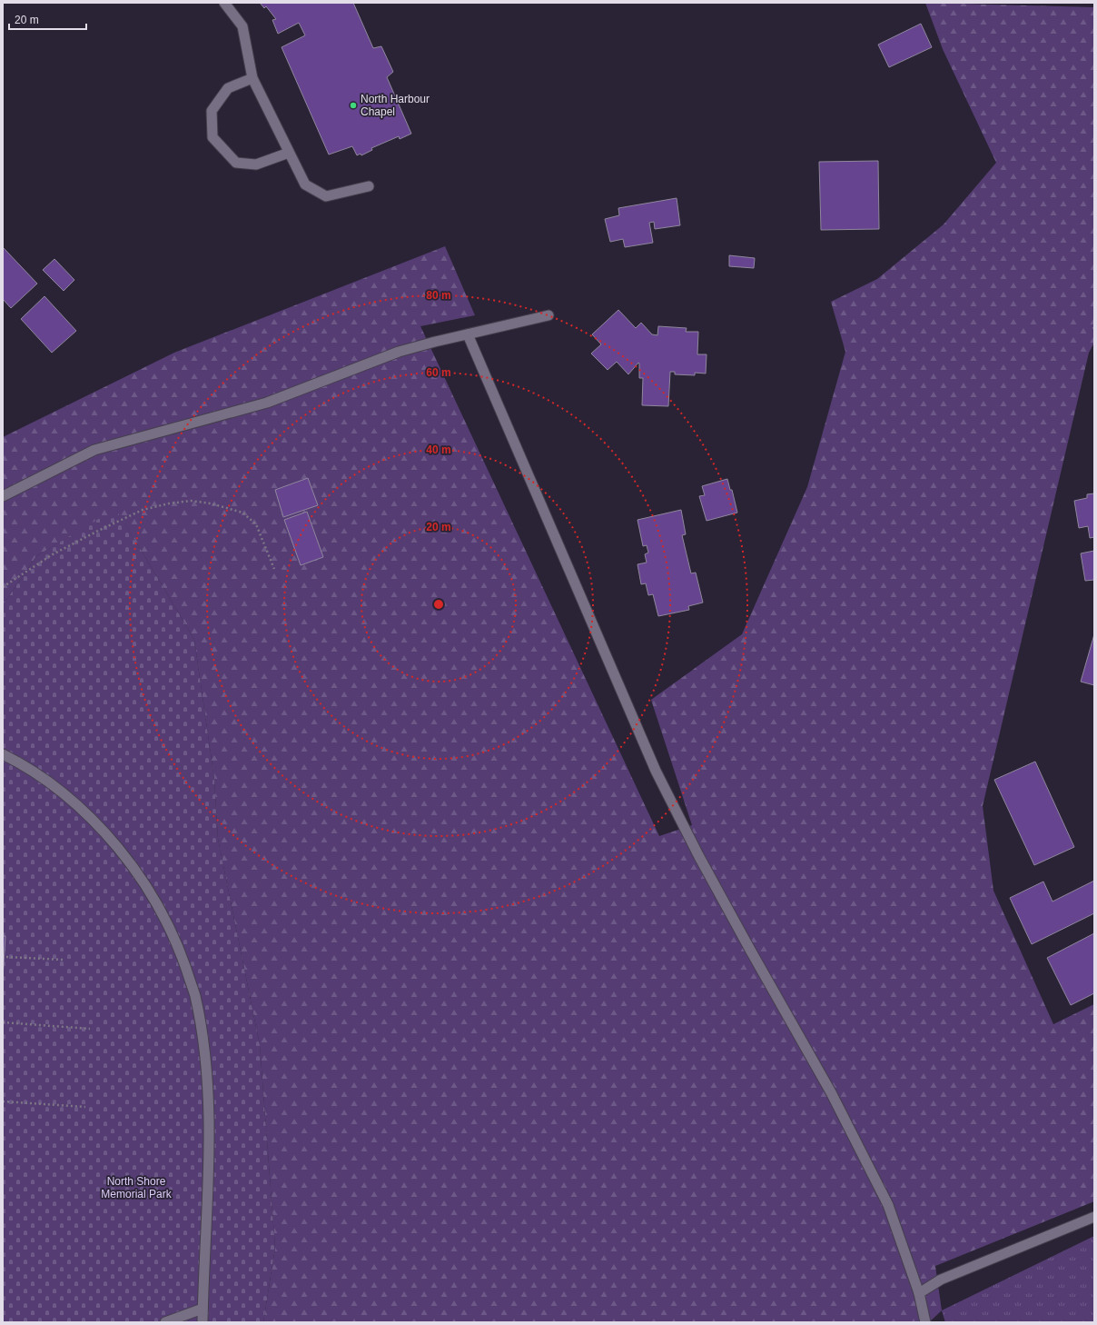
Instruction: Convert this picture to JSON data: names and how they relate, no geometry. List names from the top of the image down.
{
  "parks": ["North Shore Memorial Park"],
  "places": ["North Harbour Chapel"],
  "scale_bar": "20 m",
  "rings": [
    "80 m",
    "60 m",
    "40 m",
    "20 m"
  ]
}
